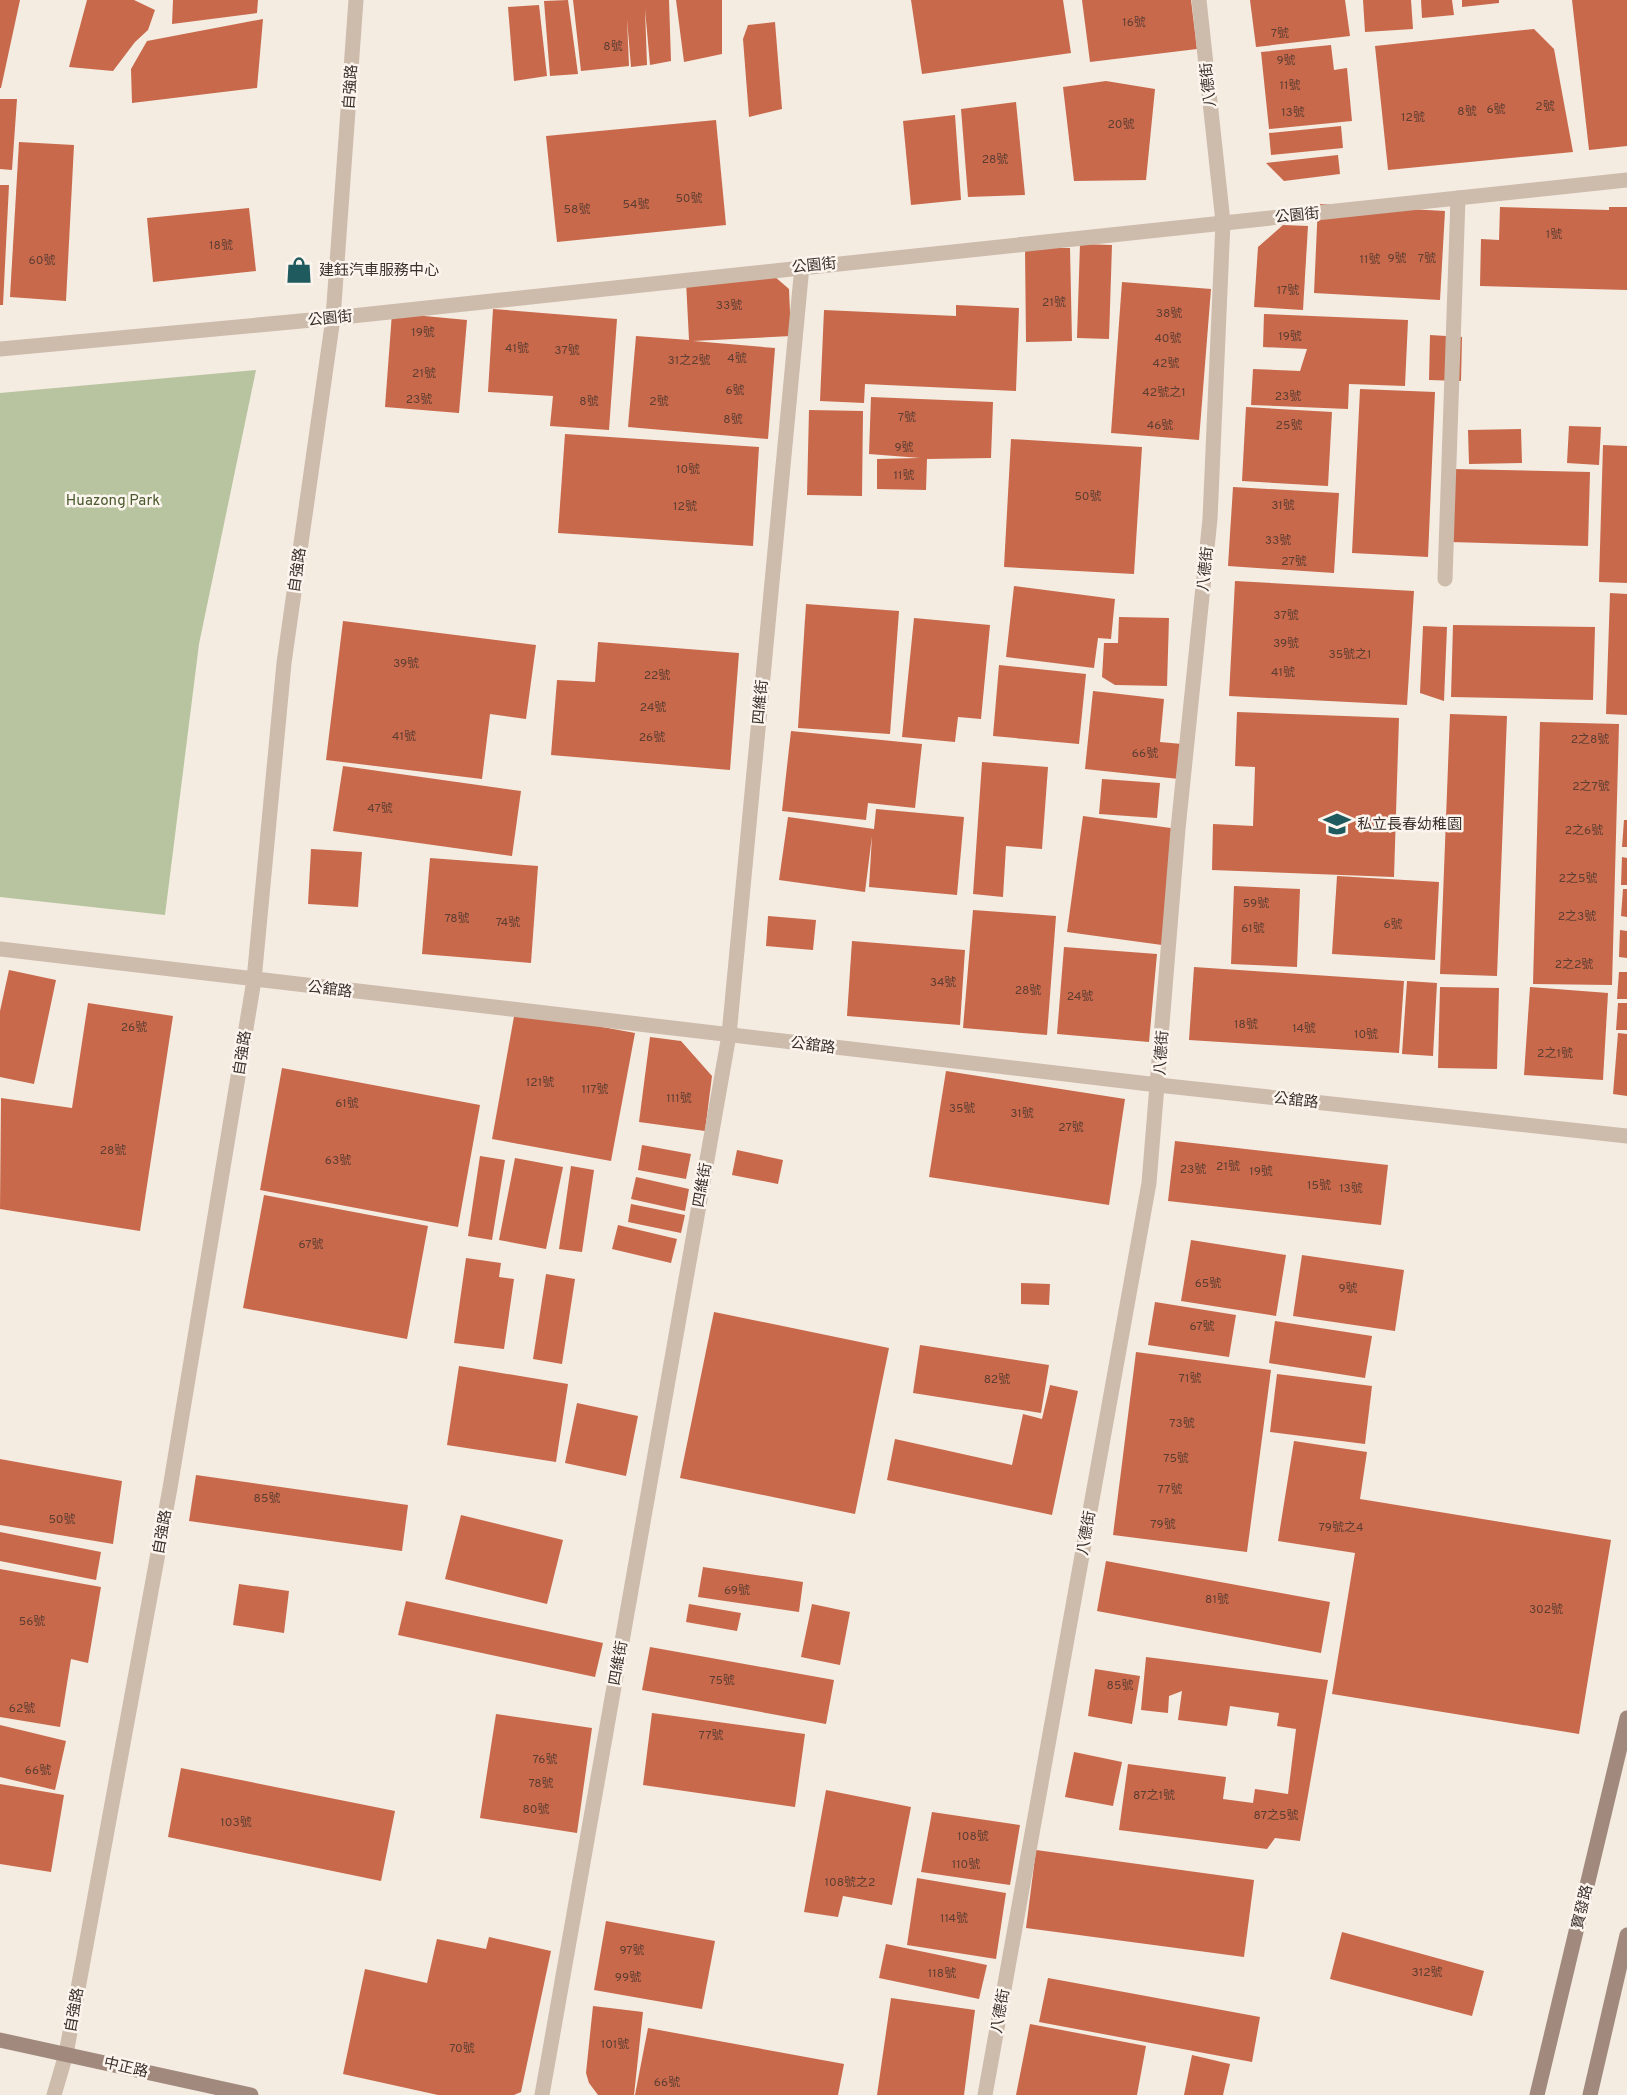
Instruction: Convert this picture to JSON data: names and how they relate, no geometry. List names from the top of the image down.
{
  "streets": {
    "main road": ["寶發路", "中正路"],
    "street": [
      "八德街",
      "自強路",
      "公園街",
      "四維街",
      "公舘路"
    ]
  },
  "crossings": [
    ["八德街", "公園街"],
    ["八德街", "公舘路"],
    ["自強路", "公園街"],
    ["自強路", "公舘路"],
    ["自強路", "中正路"],
    ["公園街", "四維街"],
    ["四維街", "公舘路"]
  ],
  "parks": ["Huazong Park"],
  "places": {
    "shop": ["建鈺汽車服務中心"],
    "school or university": ["私立長春幼稚園"]
  },
  "house_numbers": [
    "16號",
    "7號",
    "8號",
    "9號",
    "11號",
    "2號",
    "6號",
    "8號",
    "13號",
    "12號",
    "20號",
    "28號",
    "50號",
    "54號",
    "58號",
    "1號",
    "18號",
    "9號",
    "7號",
    "11號",
    "60號",
    "17號",
    "21號",
    "33號",
    "38號",
    "19號",
    "19號",
    "40號",
    "41號",
    "37號",
    "4號",
    "31之2號",
    "42號",
    "21號",
    "6號",
    "42號之1",
    "23號",
    "23號",
    "8號",
    "2號",
    "7號",
    "8號",
    "46號",
    "25號",
    "9號",
    "10號",
    "11號",
    "50號",
    "31號",
    "12號",
    "33號",
    "27號",
    "37號",
    "39號",
    "35號之1",
    "39號",
    "41號",
    "22號",
    "24號",
    "41號",
    "26號",
    "2之8號",
    "66號",
    "2之7號",
    "47號",
    "2之6號",
    "2之5號",
    "59號",
    "2之3號",
    "78號",
    "74號",
    "6號",
    "61號",
    "2之2號",
    "34號",
    "28號",
    "24號",
    "18號",
    "26號",
    "14號",
    "10號",
    "2之1號",
    "121號",
    "117號",
    "111號",
    "61號",
    "35號",
    "31號",
    "27號",
    "28號",
    "63號",
    "21號",
    "23號",
    "19號",
    "15號",
    "13號",
    "67號",
    "65號",
    "9號",
    "67號",
    "71號",
    "82號",
    "73號",
    "75號",
    "77號",
    "85號",
    "50號",
    "79號",
    "79號之4",
    "69號",
    "81號",
    "302號",
    "56號",
    "75號",
    "85號",
    "62號",
    "77號",
    "76號",
    "66號",
    "78號",
    "87之1號",
    "80號",
    "87之5號",
    "103號",
    "108號",
    "110號",
    "108號之2",
    "114號",
    "97號",
    "312號",
    "118號",
    "99號",
    "101號",
    "70號",
    "66號"
  ]
}
